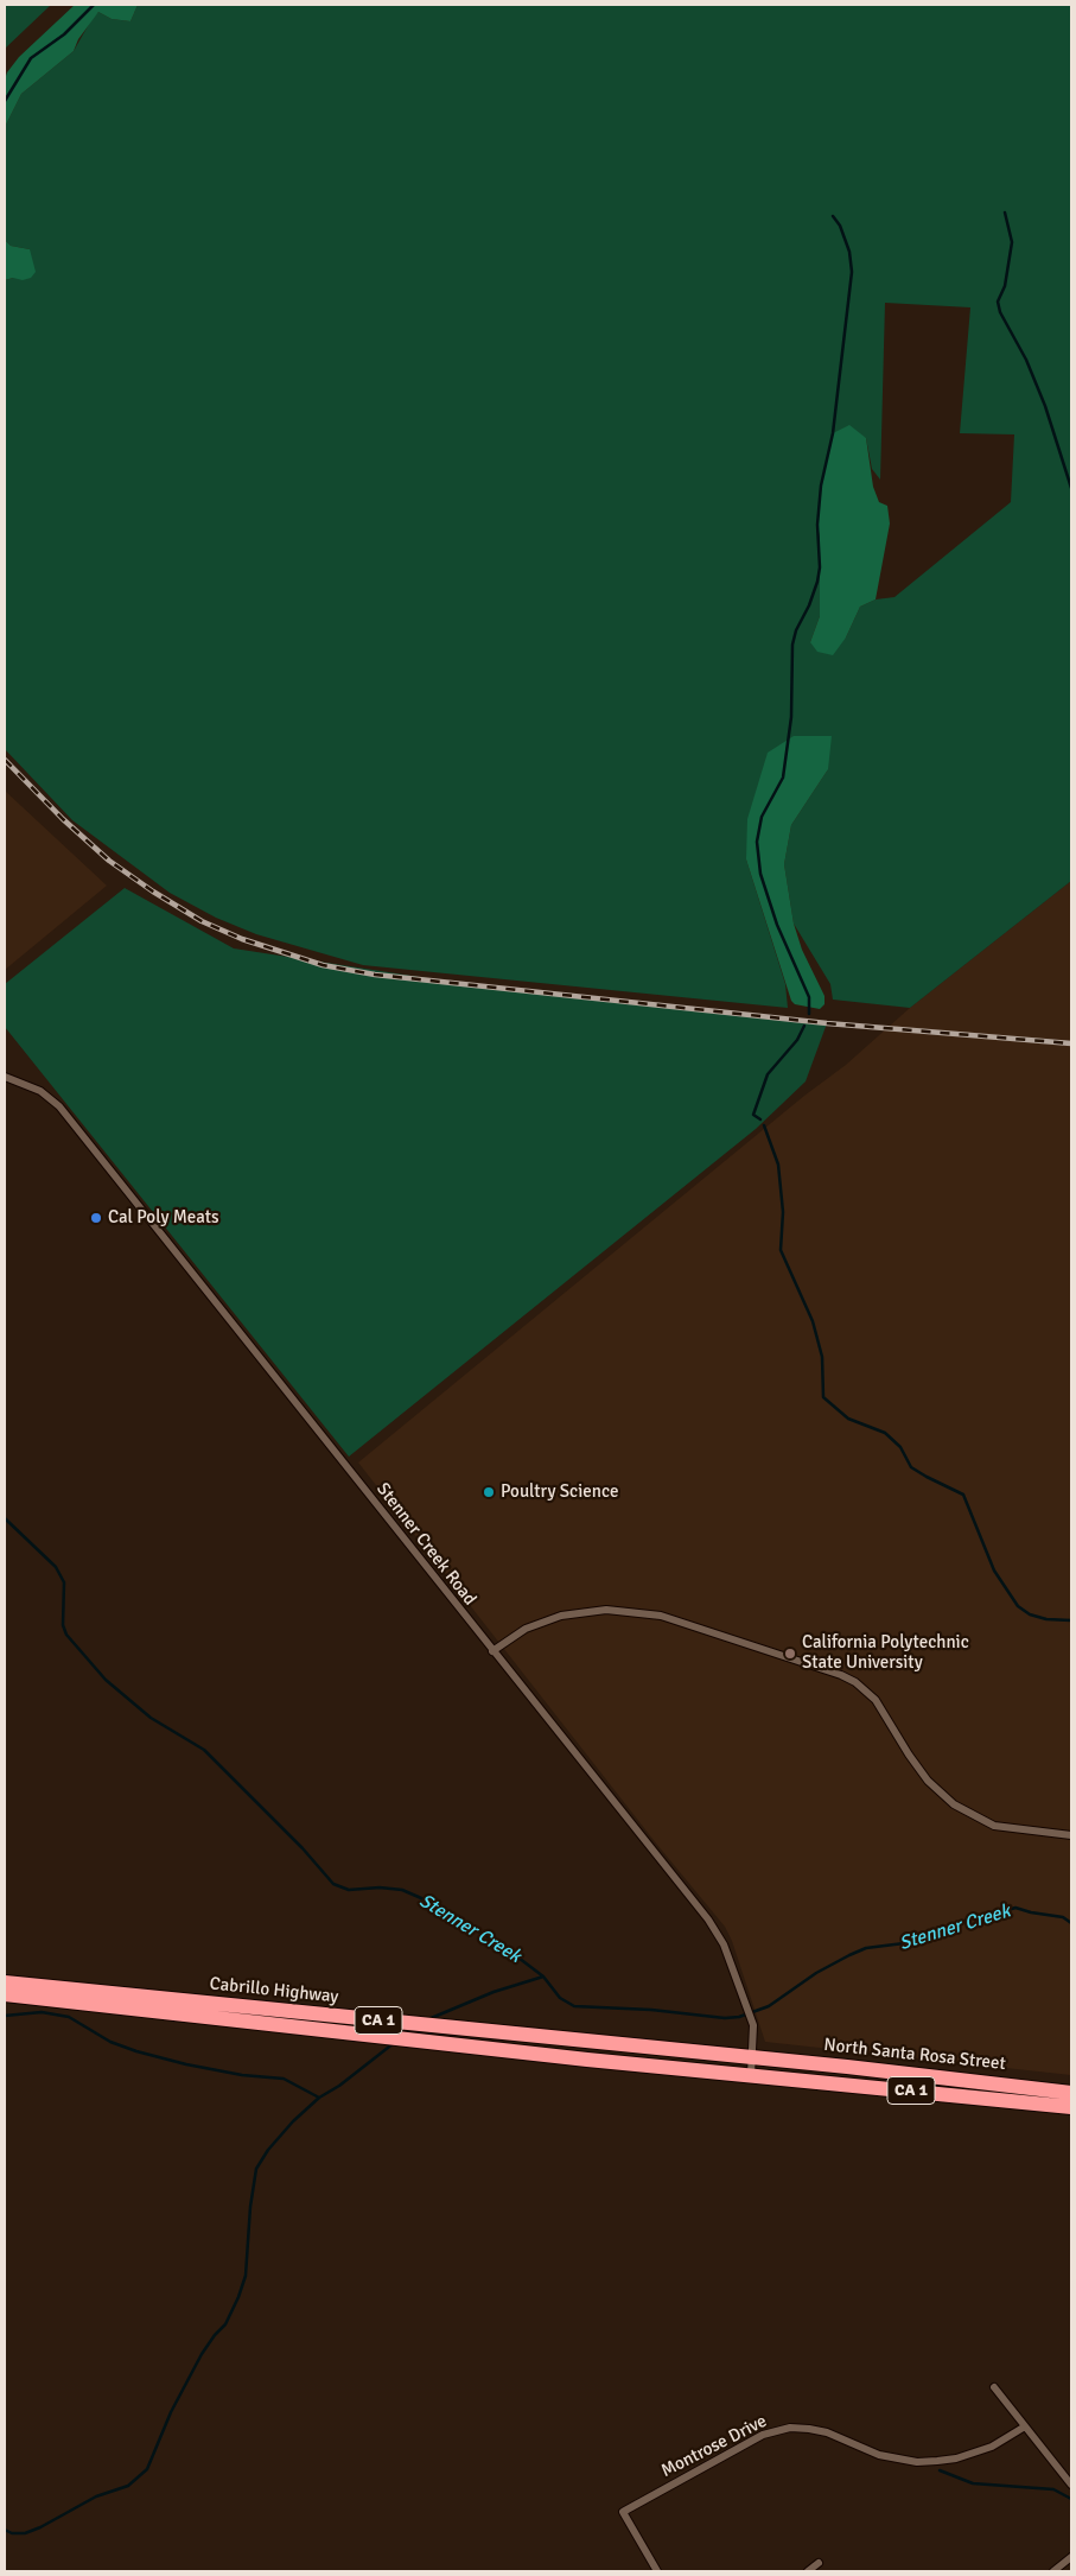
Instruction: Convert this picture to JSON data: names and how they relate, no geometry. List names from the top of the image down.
{
  "streets": {
    "highway": ["Cabrillo Highway", "CA 1", "North Santa Rosa Street"],
    "street": ["Stenner Creek Road", "Montrose Drive"]
  },
  "crossings": [
    ["Stenner Creek Road", "Cabrillo Highway"],
    ["Stenner Creek Road", "North Santa Rosa Street"],
    ["Cabrillo Highway", "North Santa Rosa Street"]
  ],
  "water": ["Stenner Creek"],
  "places": ["Cal Poly Meats", "Poultry Science", "California Polytechnic State University"]
}
